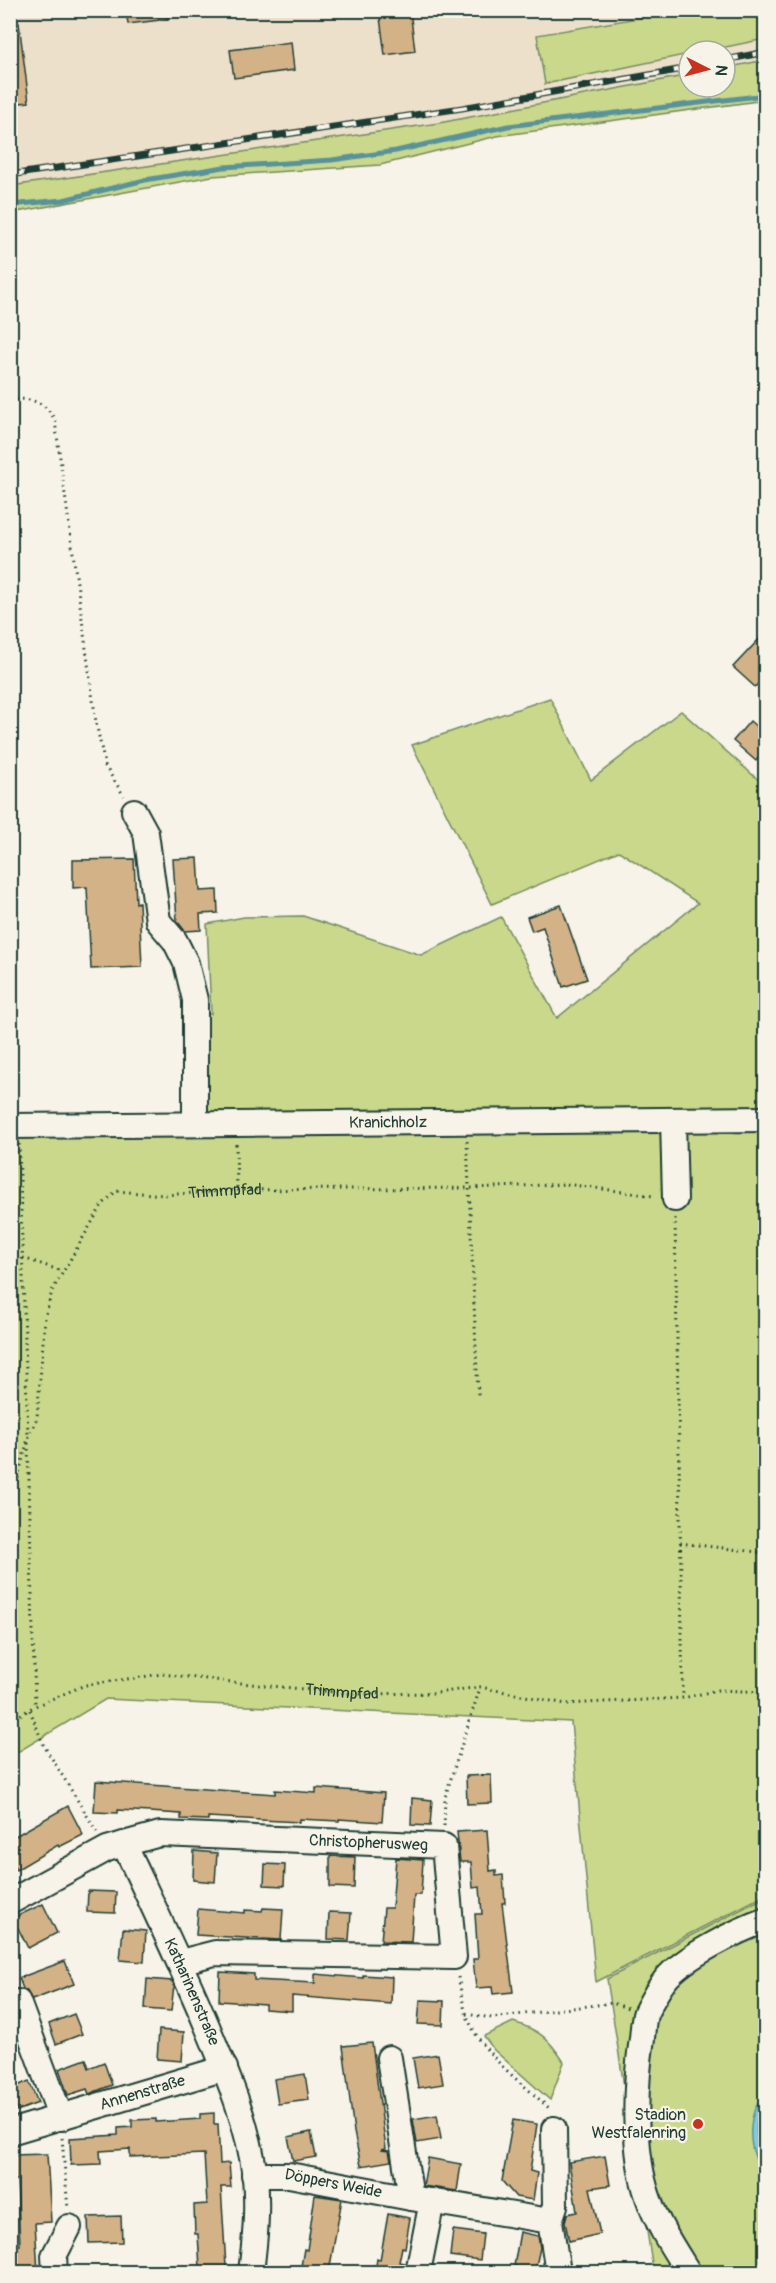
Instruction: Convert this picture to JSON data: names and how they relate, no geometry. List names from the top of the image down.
{
  "streets": {
    "street": [
      "Kranichholz",
      "Christopherusweg",
      "Katharinenstraße",
      "Annenstraße",
      "Döppers Weide"
    ],
    "path": ["Trimmpfad"]
  },
  "crossings": [
    ["Christopherusweg", "Katharinenstraße"],
    ["Katharinenstraße", "Annenstraße"],
    ["Katharinenstraße", "Döppers Weide"]
  ],
  "places": ["Stadion Westfalenring"],
  "north": "right"
}
